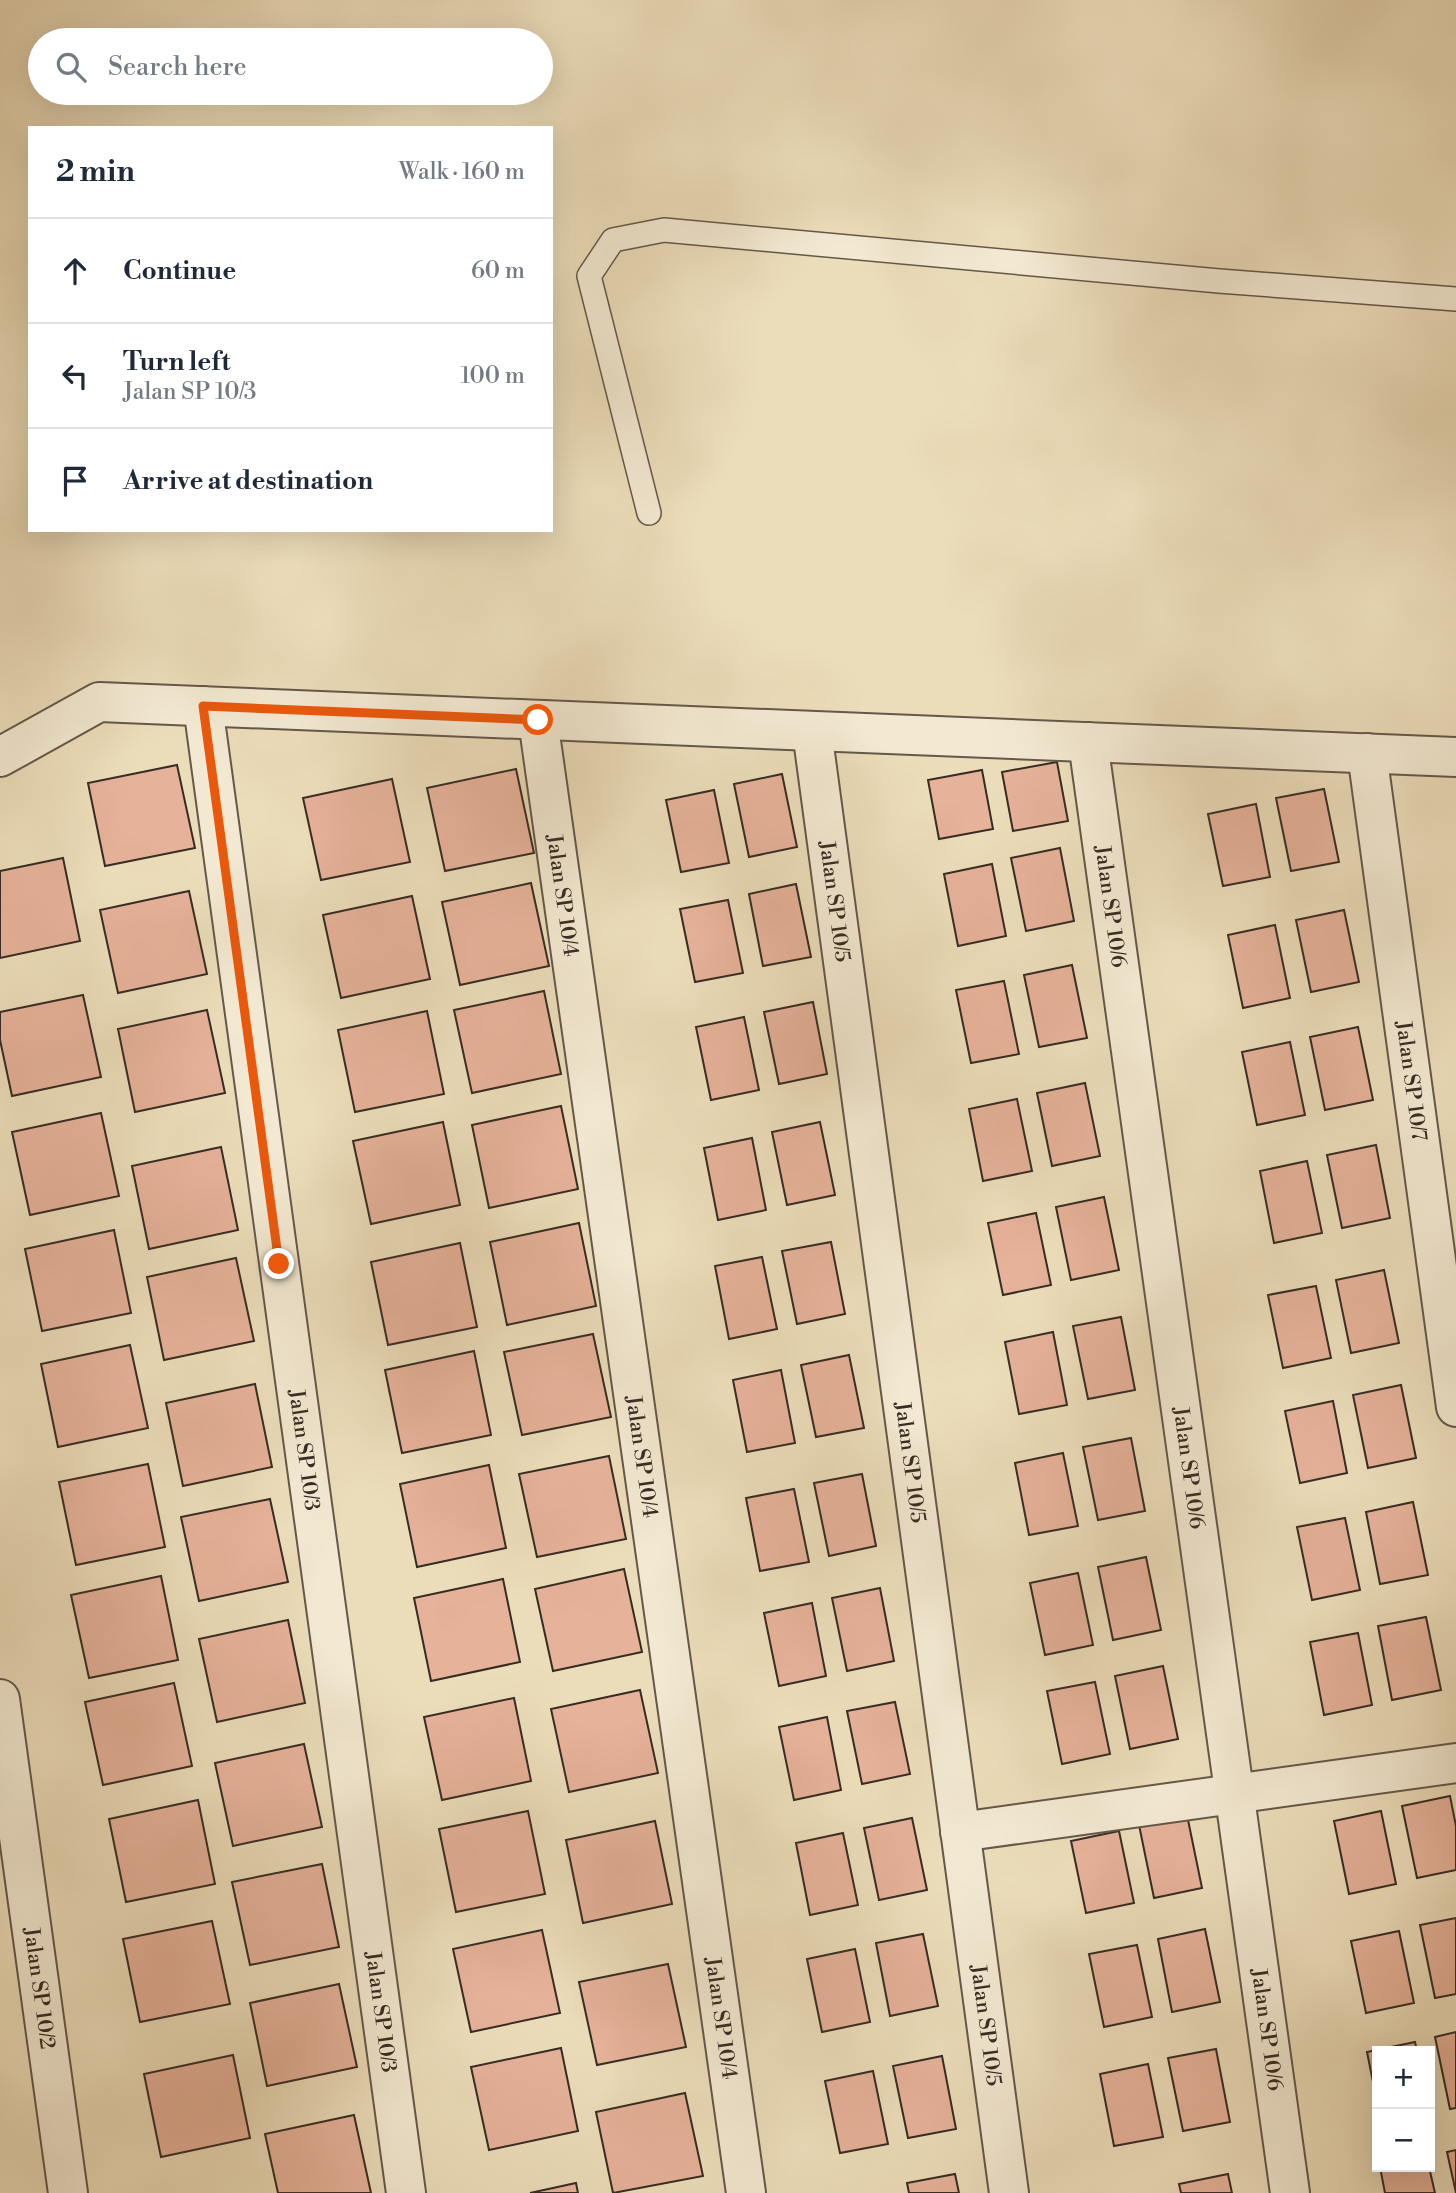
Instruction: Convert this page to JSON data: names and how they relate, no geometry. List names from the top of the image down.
{
  "streets": {
    "street": [
      "Jalan SP 10/4",
      "Jalan SP 10/5",
      "Jalan SP 10/6",
      "Jalan SP 10/7",
      "Jalan SP 10/3",
      "Jalan SP 10/2"
    ]
  },
  "page": {
    "search": "Search here",
    "heading": ["2 min", "Walk · 160 m"],
    "list": [
      ["Continue", "60 m"],
      ["Turn left", "Jalan SP 10/3", "100 m"],
      "Arrive at destination"
    ],
    "map_buttons": ["+", "−"]
  }
}
